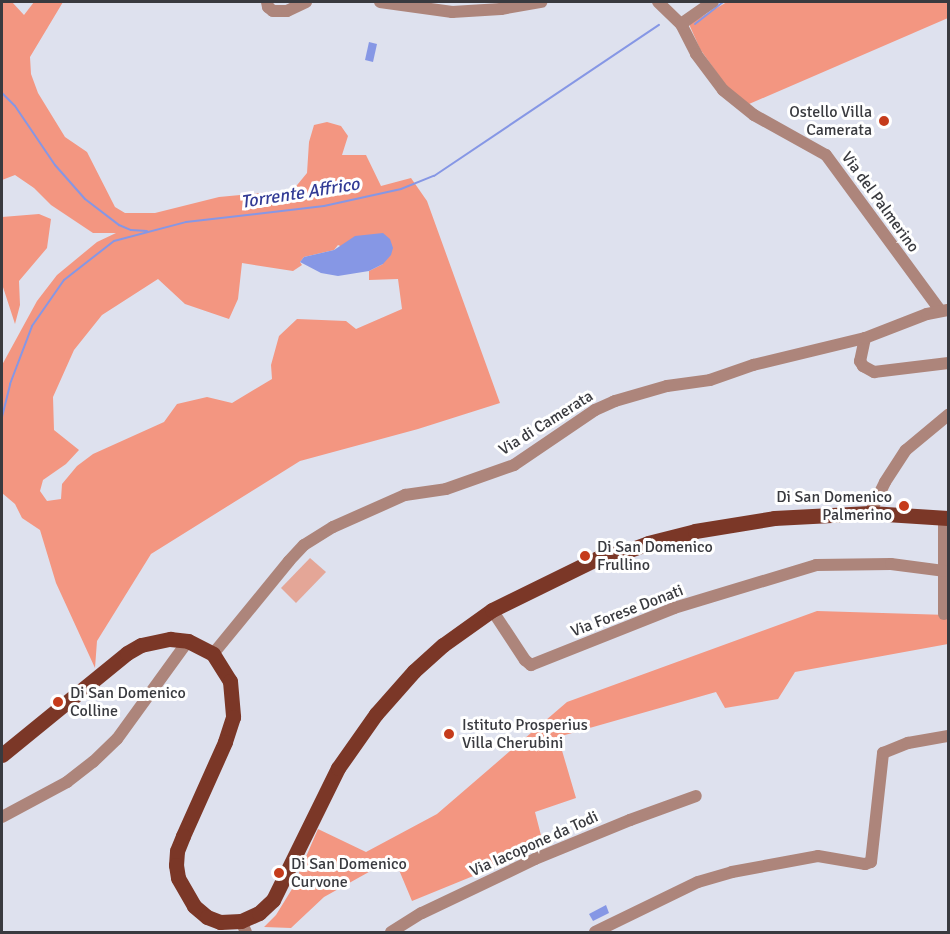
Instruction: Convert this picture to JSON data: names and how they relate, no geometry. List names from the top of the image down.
{
  "streets": {
    "street": [
      "Via del Palmerino",
      "Via di Camerata",
      "Via Forese Donati",
      "Via Iacopone da Todi"
    ]
  },
  "crossings": [
    ["Via del Palmerino", "Via di Camerata"]
  ],
  "water": ["Torrente Affrico"],
  "places": [
    "Ostello Villa Camerata",
    "Di San Domenico Palmerino",
    "Di San Domenico Frullino",
    "Di San Domenico Colline",
    "Istituto Prosperius Villa Cherubini",
    "Di San Domenico Curvone"
  ]
}
